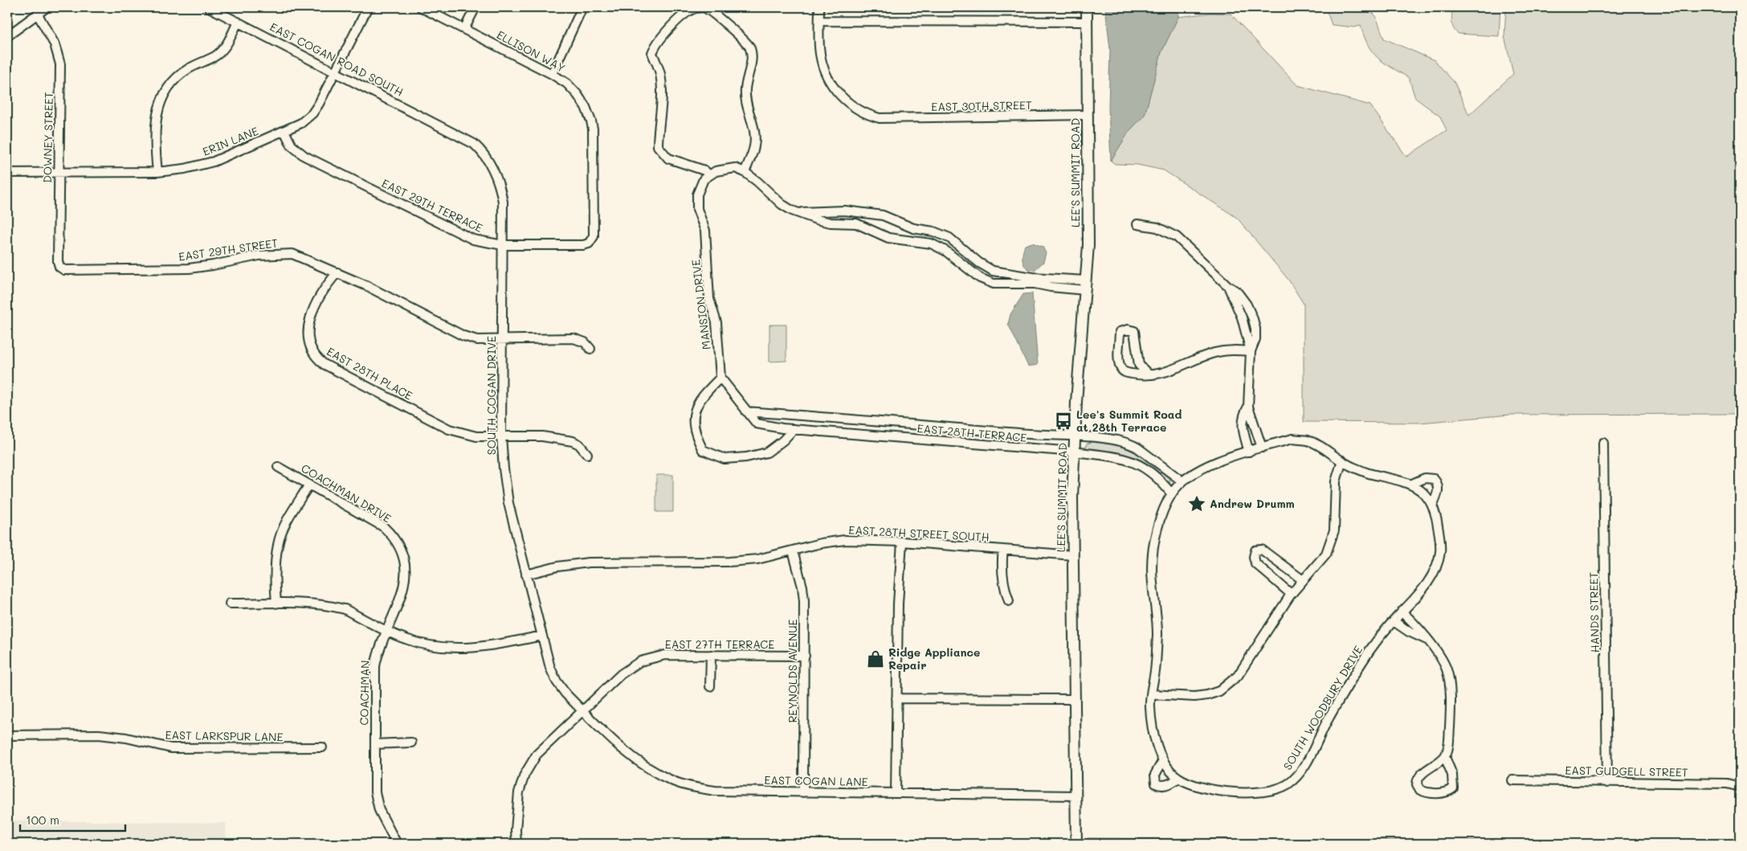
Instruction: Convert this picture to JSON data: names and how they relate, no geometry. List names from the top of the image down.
{
  "streets": {
    "main road": ["LEE'S SUMMIT ROAD"],
    "street": [
      "ELLISON WAY",
      "EAST COGAN ROAD SOUTH",
      "EAST 30TH STREET",
      "DOWNEY STREET",
      "ERIN LANE",
      "EAST 29TH TERRACE",
      "EAST 29TH STREET",
      "MANSION DRIVE",
      "EAST 28TH PLACE",
      "SOUTH COGAN DRIVE",
      "EAST 28TH TERRACE",
      "COACHMAN DRIVE",
      "EAST 28TH STREET SOUTH",
      "HANDS STREET",
      "EAST 27TH TERRACE",
      "REYNOLDS AVENUE",
      "COACHMAN",
      "SOUTH WOODBURY DRIVE",
      "EAST LARKSPUR LANE",
      "EAST GUDGELL STREET",
      "EAST COGAN LANE"
    ]
  },
  "crossings": [
    ["ELLISON WAY", "EAST 29TH TERRACE"],
    ["EAST COGAN ROAD SOUTH", "ERIN LANE"],
    ["EAST COGAN ROAD SOUTH", "SOUTH COGAN DRIVE"],
    ["EAST 30TH STREET", "LEE'S SUMMIT ROAD"],
    ["DOWNEY STREET", "ERIN LANE"],
    ["DOWNEY STREET", "EAST 29TH STREET"],
    ["ERIN LANE", "EAST 29TH TERRACE"],
    ["LEE'S SUMMIT ROAD", "EAST 28TH TERRACE"],
    ["LEE'S SUMMIT ROAD", "EAST 28TH STREET SOUTH"],
    ["LEE'S SUMMIT ROAD", "EAST COGAN LANE"],
    ["EAST 29TH TERRACE", "SOUTH COGAN DRIVE"],
    ["EAST 29TH STREET", "EAST 28TH PLACE"],
    ["EAST 29TH STREET", "SOUTH COGAN DRIVE"],
    ["MANSION DRIVE", "EAST 28TH TERRACE"],
    ["EAST 28TH PLACE", "SOUTH COGAN DRIVE"],
    ["SOUTH COGAN DRIVE", "EAST 28TH STREET SOUTH"],
    ["SOUTH COGAN DRIVE", "EAST 27TH TERRACE"],
    ["SOUTH COGAN DRIVE", "EAST COGAN LANE"],
    ["COACHMAN DRIVE", "COACHMAN"],
    ["EAST 28TH STREET SOUTH", "REYNOLDS AVENUE"],
    ["HANDS STREET", "EAST GUDGELL STREET"],
    ["EAST 27TH TERRACE", "REYNOLDS AVENUE"],
    ["EAST 27TH TERRACE", "EAST COGAN LANE"],
    ["REYNOLDS AVENUE", "EAST COGAN LANE"]
  ],
  "places": {
    "bus stop": ["Lee's Summit Road at 28th Terrace"],
    "place": ["Andrew Drumm"],
    "shop": ["Ridge Appliance Repair"]
  },
  "scale_bar": "100 m"
}
